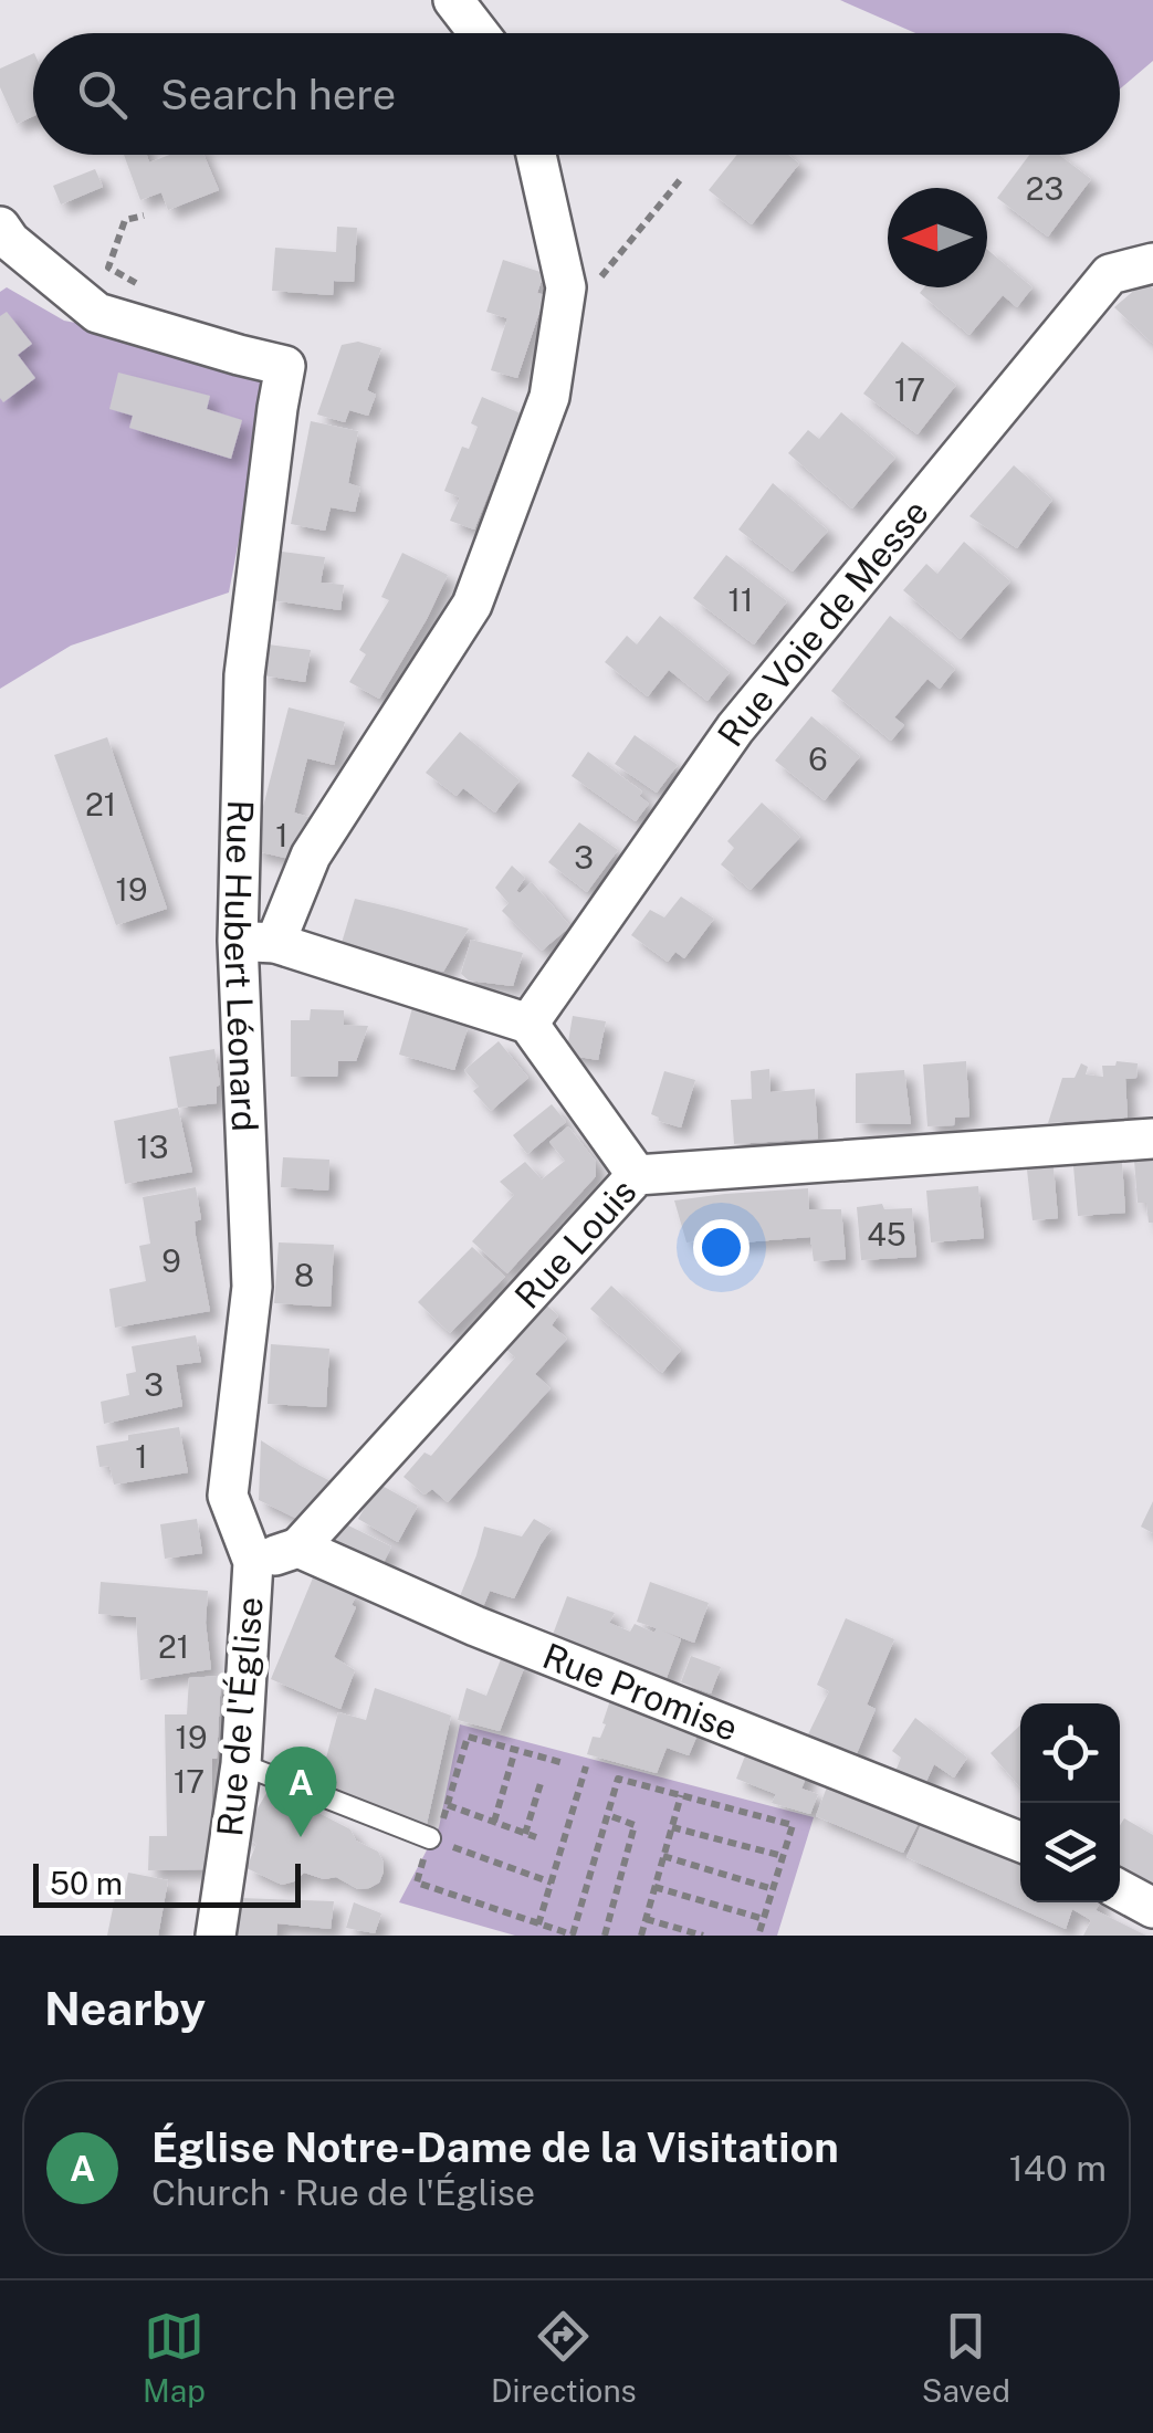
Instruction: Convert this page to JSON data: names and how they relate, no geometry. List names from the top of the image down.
{
  "streets": {
    "street": [
      "Rue Voie de Messe",
      "Rue Hubert Léonard",
      "Rue Louis",
      "Rue Promise",
      "Rue de l'Église"
    ]
  },
  "crossings": [
    ["Rue Hubert Léonard", "Rue de l'Église"],
    ["Rue Louis", "Rue Promise"]
  ],
  "house_numbers": [
    "23",
    "17",
    "11",
    "6",
    "21",
    "1",
    "3",
    "19",
    "13",
    "45",
    "9",
    "8",
    "3",
    "1",
    "21",
    "19",
    "17"
  ],
  "scale_bar": "50 m",
  "north": "left",
  "page": {
    "search": "Search here",
    "pins": "A",
    "scale": "50 m",
    "heading": "Nearby",
    "list": [
      {
        "mark": "A",
        "name": "Église Notre-Dame de la Visitation",
        "note": "Church · Rue de l'Église",
        "value": "140 m"
      }
    ],
    "nav": ["Map", "Directions", "Saved"]
  }
}
